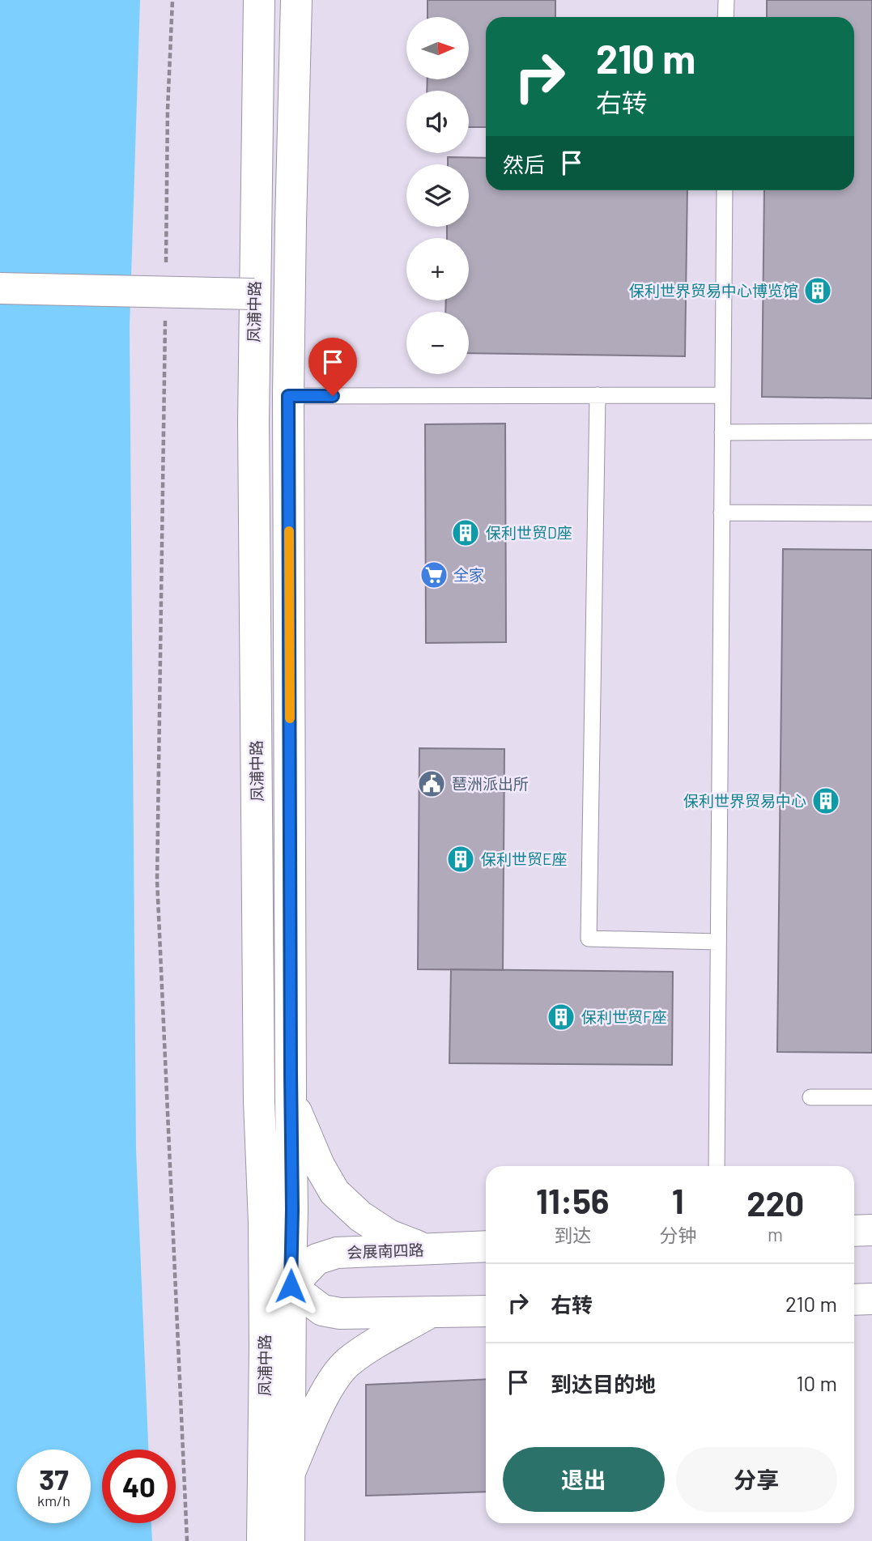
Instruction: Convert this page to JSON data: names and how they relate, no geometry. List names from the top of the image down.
{
  "streets": {
    "street": ["凤浦中路", "会展南四路"]
  },
  "crossings": [
    ["凤浦中路", "会展南四路"]
  ],
  "places": {
    "building": [
      "保利世界贸易中心博览馆",
      "保利世贸D座",
      "保利世界贸易中心",
      "保利世贸E座",
      "保利世贸F座"
    ],
    "supermarket": ["全家"],
    "public building": ["琶洲派出所"]
  },
  "north": "right",
  "page": {
    "map_buttons": ["+", "−"],
    "turn": ["210 m", "右转"],
    "then": "然后",
    "eta": [
      "11:56",
      "到达",
      "1",
      "分钟",
      "220",
      "m"
    ],
    "list": [
      {
        "name": "右转",
        "value": "210 m"
      },
      {
        "name": "到达目的地",
        "value": "10 m"
      }
    ],
    "buttons": ["退出", "分享"],
    "speed": "37 km/h",
    "limit": "40"
  }
}
